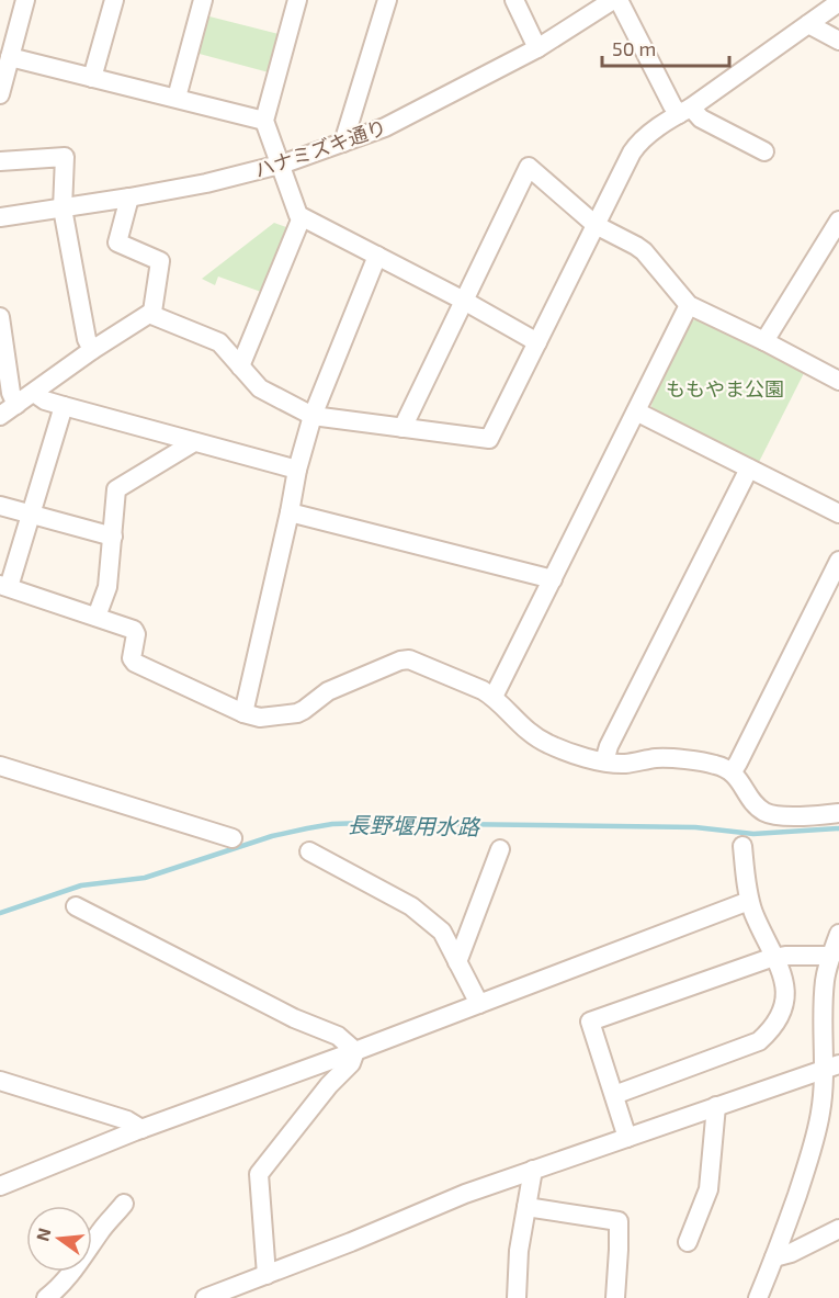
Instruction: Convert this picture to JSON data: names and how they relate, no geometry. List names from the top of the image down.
{
  "streets": {
    "street": ["ハナミズキ通り"]
  },
  "water": ["長野堰用水路"],
  "parks": ["ももやま公園"],
  "scale_bar": "50 m",
  "north": "left"
}
